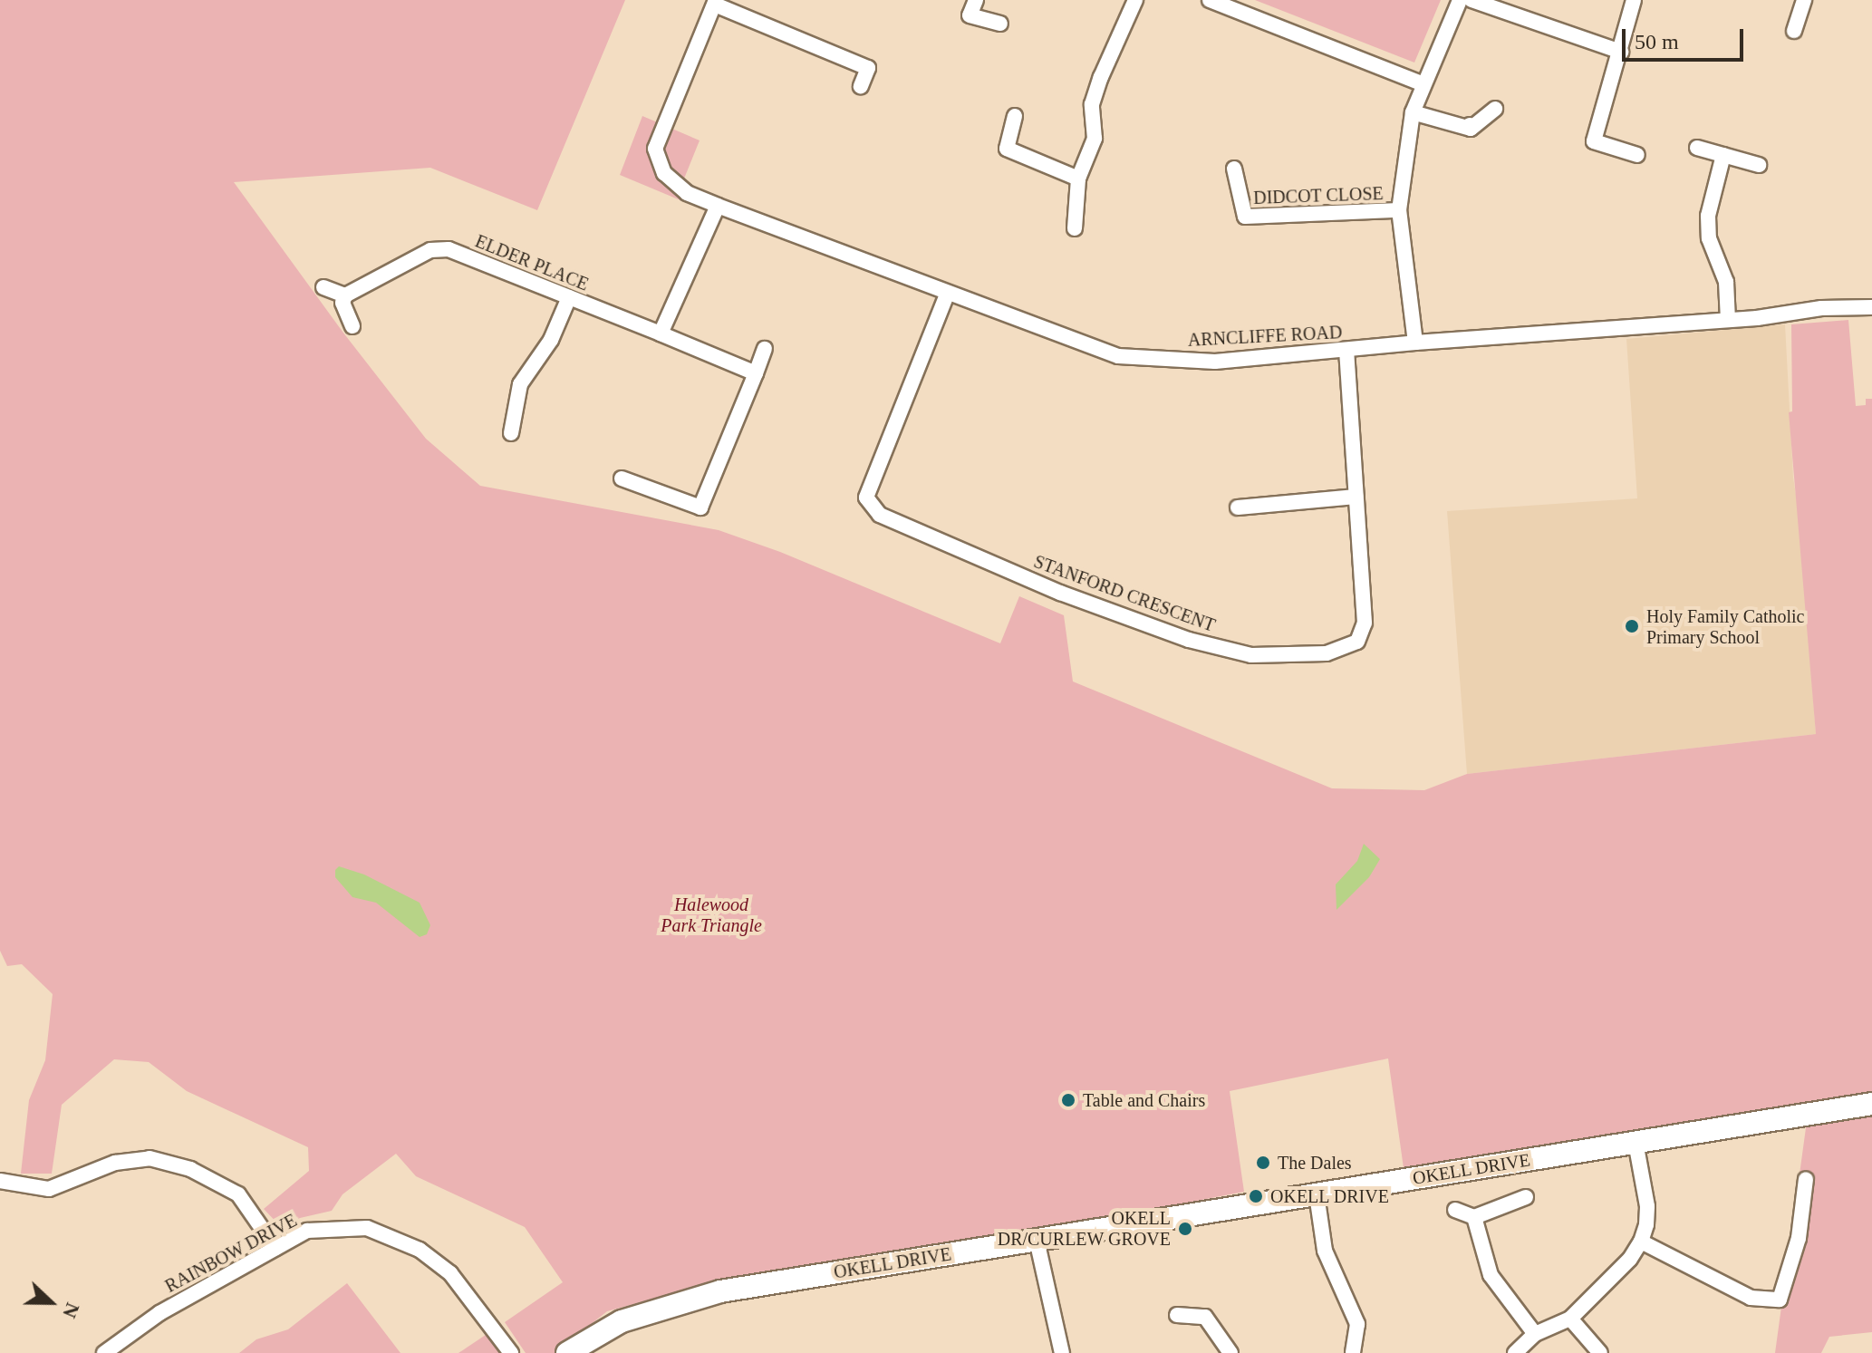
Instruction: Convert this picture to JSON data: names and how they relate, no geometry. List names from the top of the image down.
{
  "streets": {
    "street": [
      "DIDCOT CLOSE",
      "ELDER PLACE",
      "ARNCLIFFE ROAD",
      "STANFORD CRESCENT",
      "OKELL DRIVE",
      "RAINBOW DRIVE"
    ]
  },
  "crossings": [
    ["ARNCLIFFE ROAD", "STANFORD CRESCENT"]
  ],
  "parks": ["Halewood Park Triangle"],
  "places": [
    "Holy Family Catholic Primary School",
    "Table and Chairs",
    "The Dales",
    "OKELL DRIVE",
    "OKELL DR/CURLEW GROVE"
  ],
  "scale_bar": "50 m",
  "north": "right"
}
